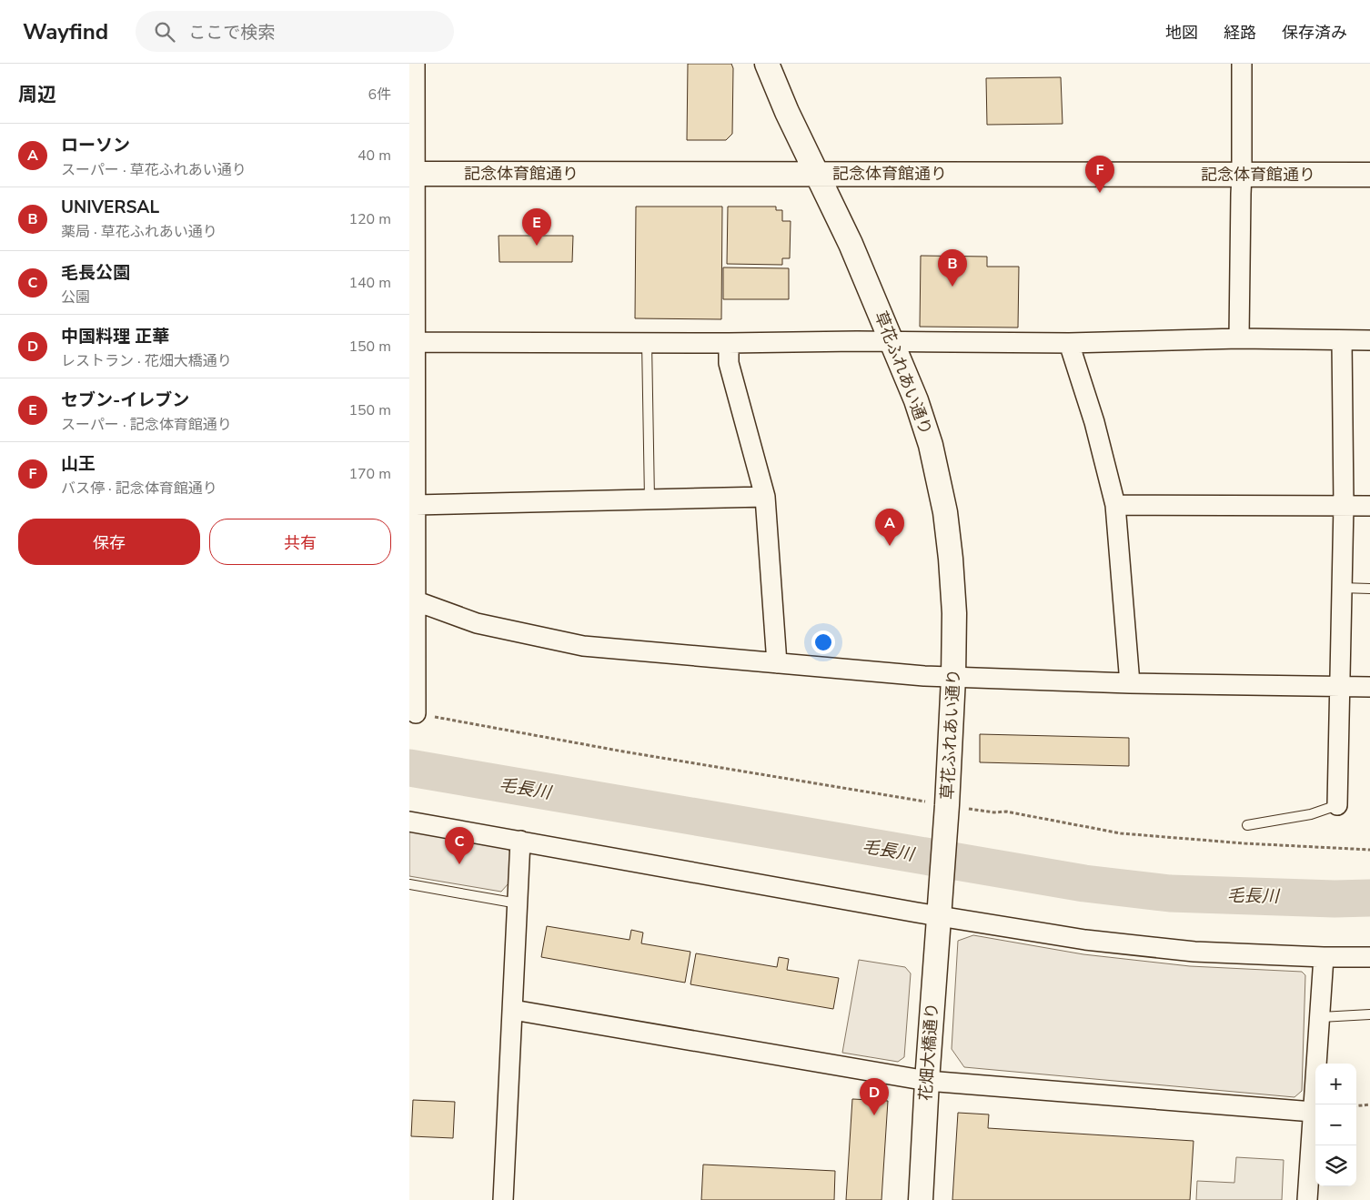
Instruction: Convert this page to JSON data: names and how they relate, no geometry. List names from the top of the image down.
{
  "streets": {
    "street": ["記念体育館通り", "草花ふれあい通り", "花畑大橋通り"]
  },
  "crossings": [
    ["記念体育館通り", "草花ふれあい通り"],
    ["草花ふれあい通り", "花畑大橋通り"]
  ],
  "water": ["毛長川"],
  "page": {
    "header": "Wayfind",
    "search": "ここで検索",
    "nav": ["地図", "経路", "保存済み"],
    "heading": ["周辺", "6件"],
    "list": [
      {
        "mark": "A",
        "name": "ローソン",
        "note": "スーパー · 草花ふれあい通り",
        "value": "40 m"
      },
      {
        "mark": "B",
        "name": "UNIVERSAL",
        "note": "薬局 · 草花ふれあい通り",
        "value": "120 m"
      },
      {
        "mark": "C",
        "name": "毛長公園",
        "note": "公園",
        "value": "140 m"
      },
      {
        "mark": "D",
        "name": "中国料理 正華",
        "note": "レストラン · 花畑大橋通り",
        "value": "150 m"
      },
      {
        "mark": "E",
        "name": "セブン-イレブン",
        "note": "スーパー · 記念体育館通り",
        "value": "150 m"
      },
      {
        "mark": "F",
        "name": "山王",
        "note": "バス停 · 記念体育館通り",
        "value": "170 m"
      }
    ],
    "pins": [
      "F",
      "E",
      "B",
      "A",
      "C",
      "D"
    ],
    "buttons": ["保存", "共有"],
    "map_buttons": ["+", "−"]
  }
}
